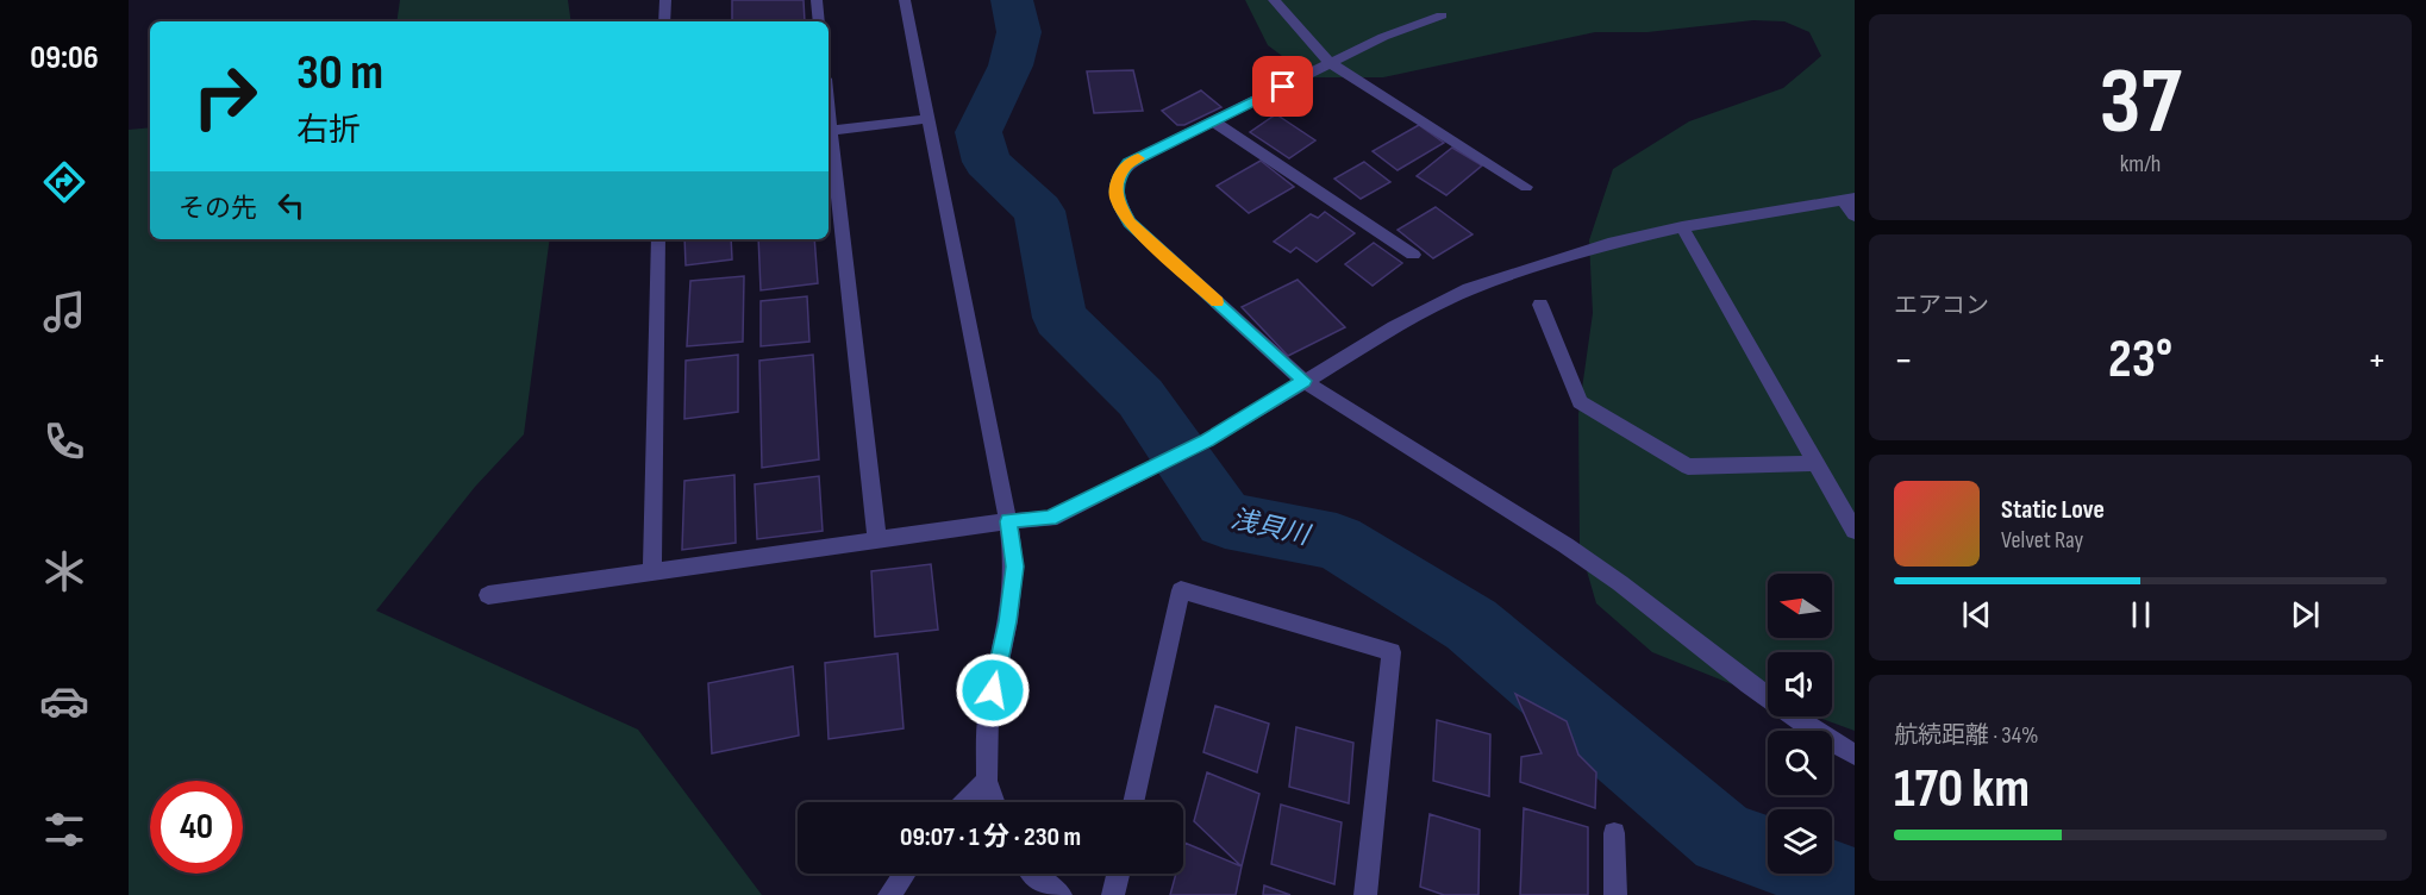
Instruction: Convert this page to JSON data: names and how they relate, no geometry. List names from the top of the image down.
{
  "water": ["浅貝川"],
  "north": "left",
  "page": {
    "tabs": "09:06",
    "tile": [
      ["37", "km/h"],
      "エアコン",
      ["航続距離 · 34%", "170 km"]
    ],
    "turn": ["30 m", "右折"],
    "then": "その先",
    "heat": ["−", "23°", "+"],
    "song": ["Static Love", "Velvet Ray"],
    "limit": "40",
    "trip": "09:07 · 1 分 · 230 m"
  }
}
